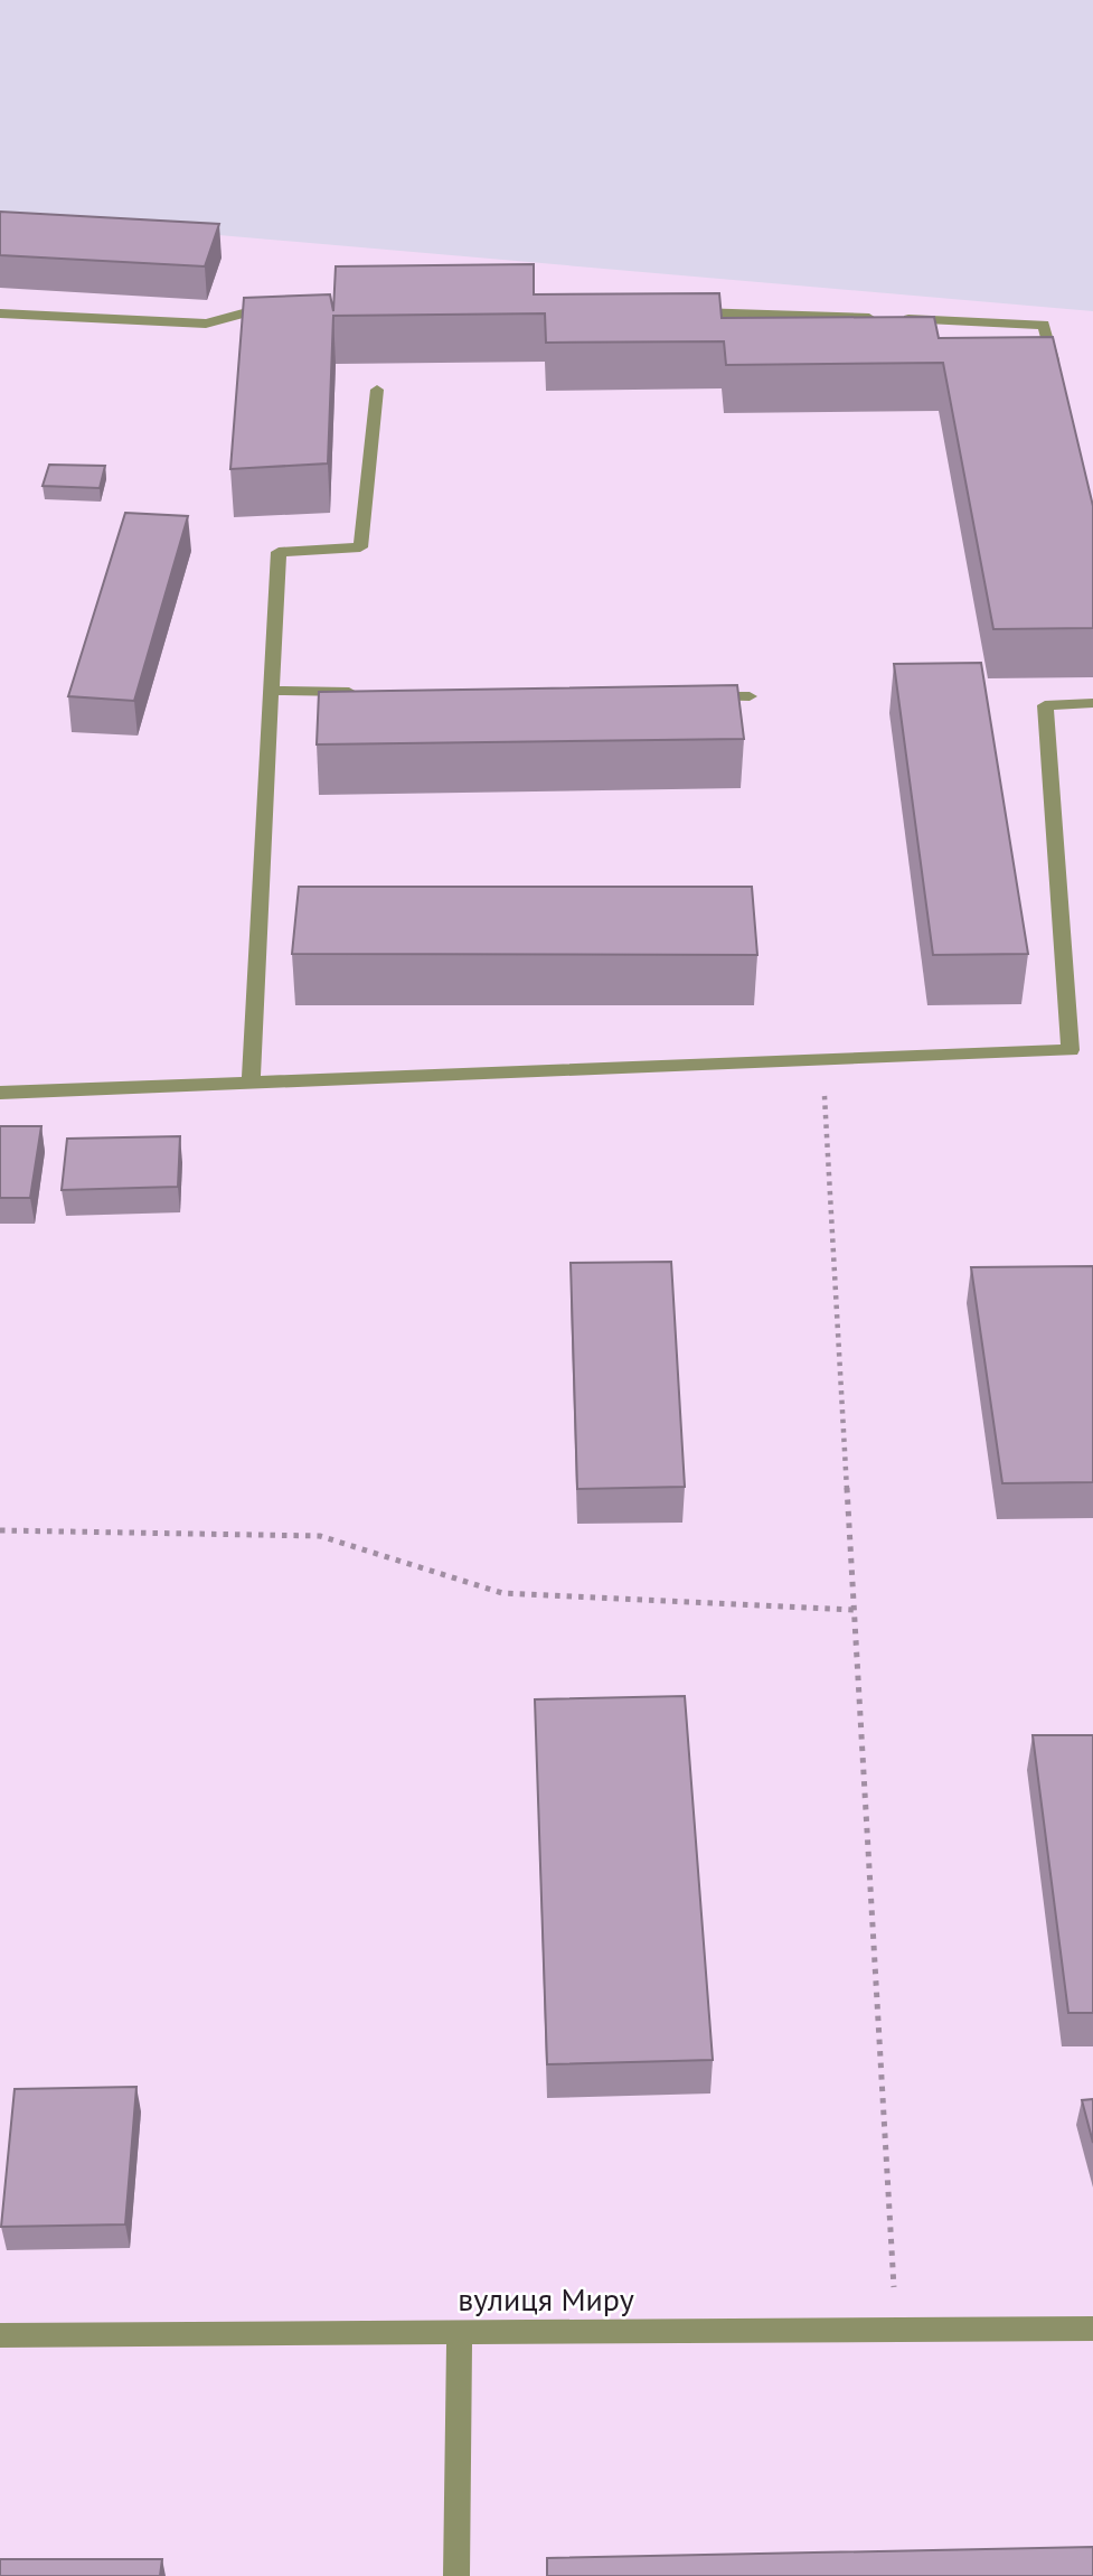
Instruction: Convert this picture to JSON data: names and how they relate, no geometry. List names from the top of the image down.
{
  "streets": {
    "street": ["вулиця Миру"]
  }
}
